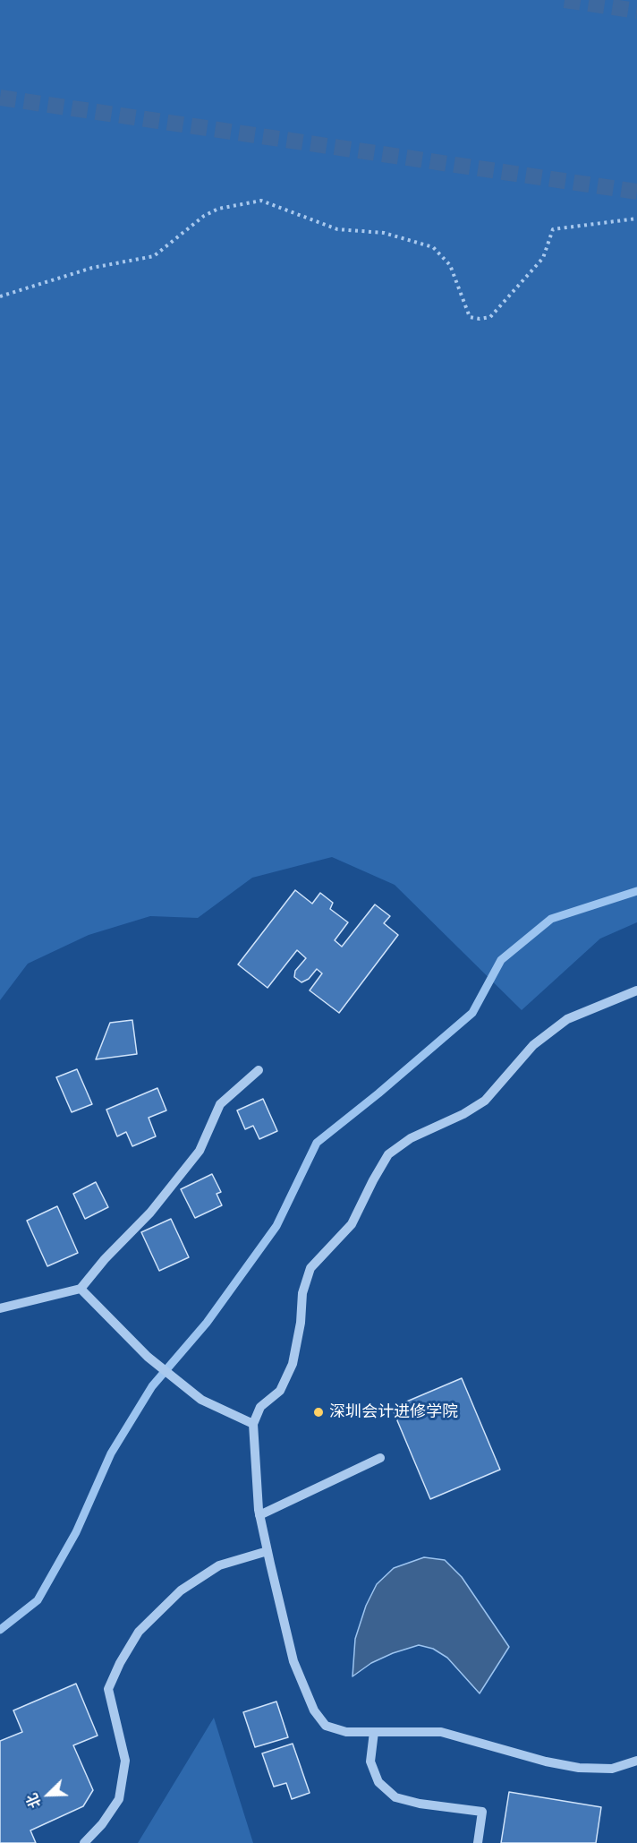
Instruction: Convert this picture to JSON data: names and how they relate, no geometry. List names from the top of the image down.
{
  "places": ["深圳会计进修学院"],
  "north": "bottom left"
}
